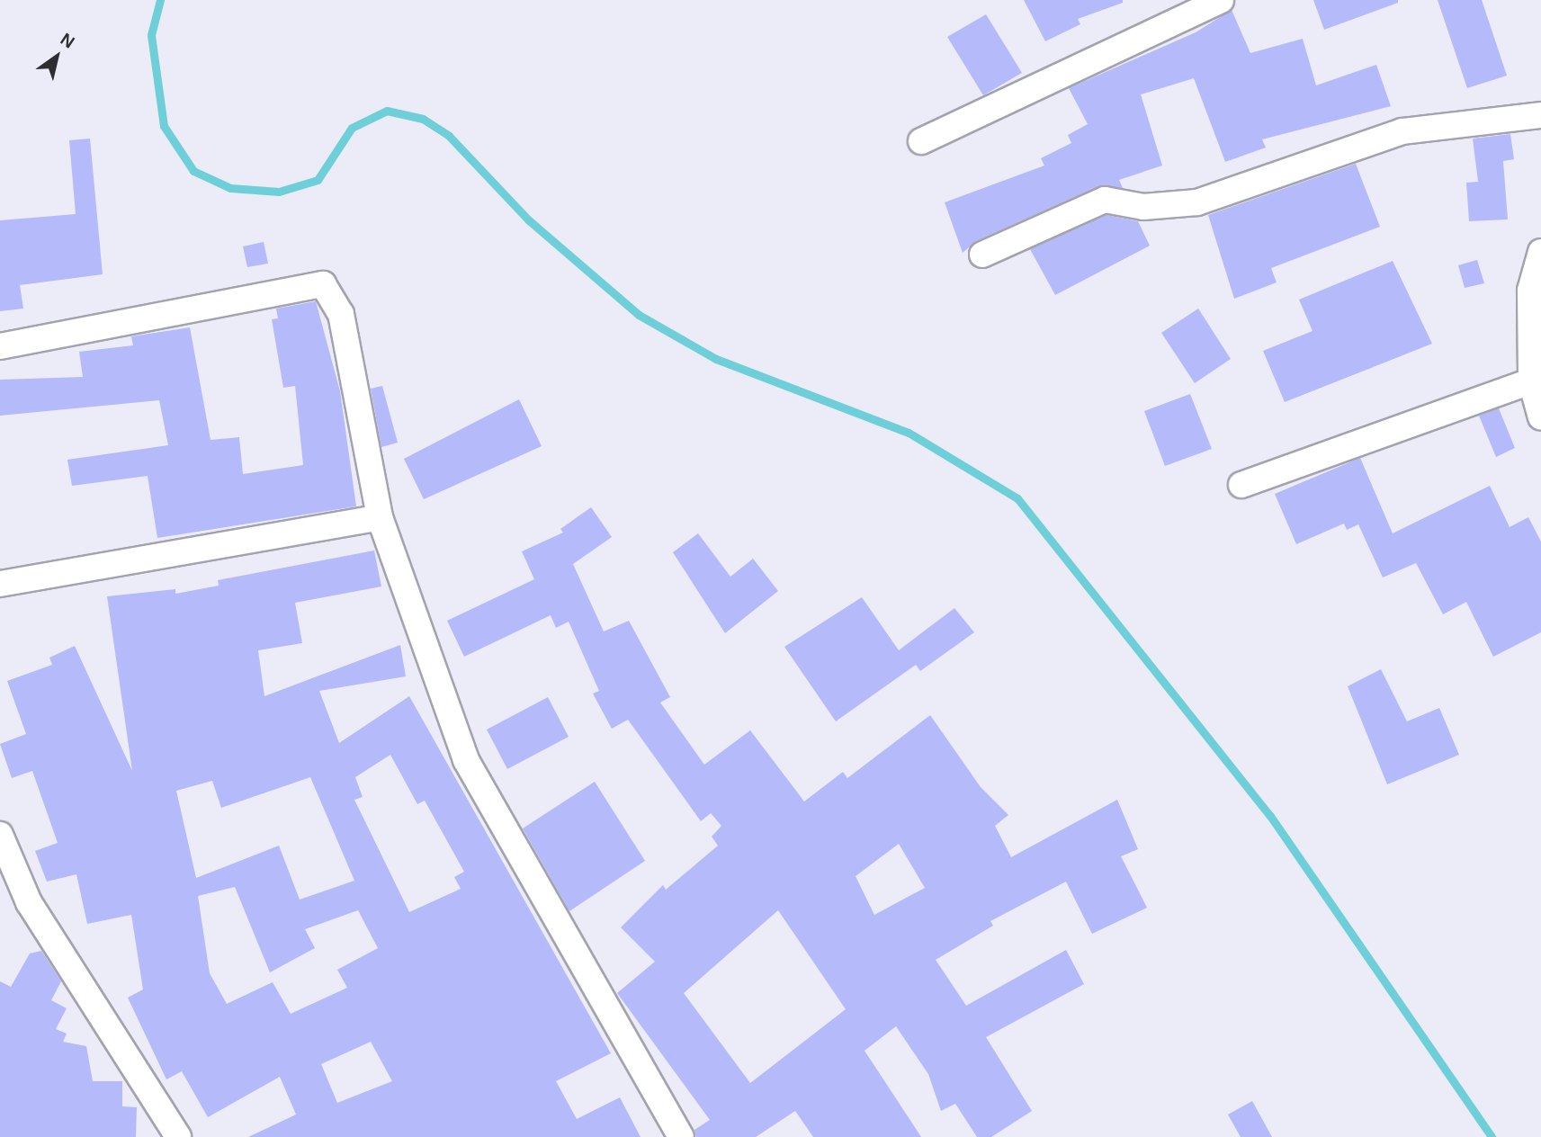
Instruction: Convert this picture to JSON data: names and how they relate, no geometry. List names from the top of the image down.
{
  "north": "top right"
}
